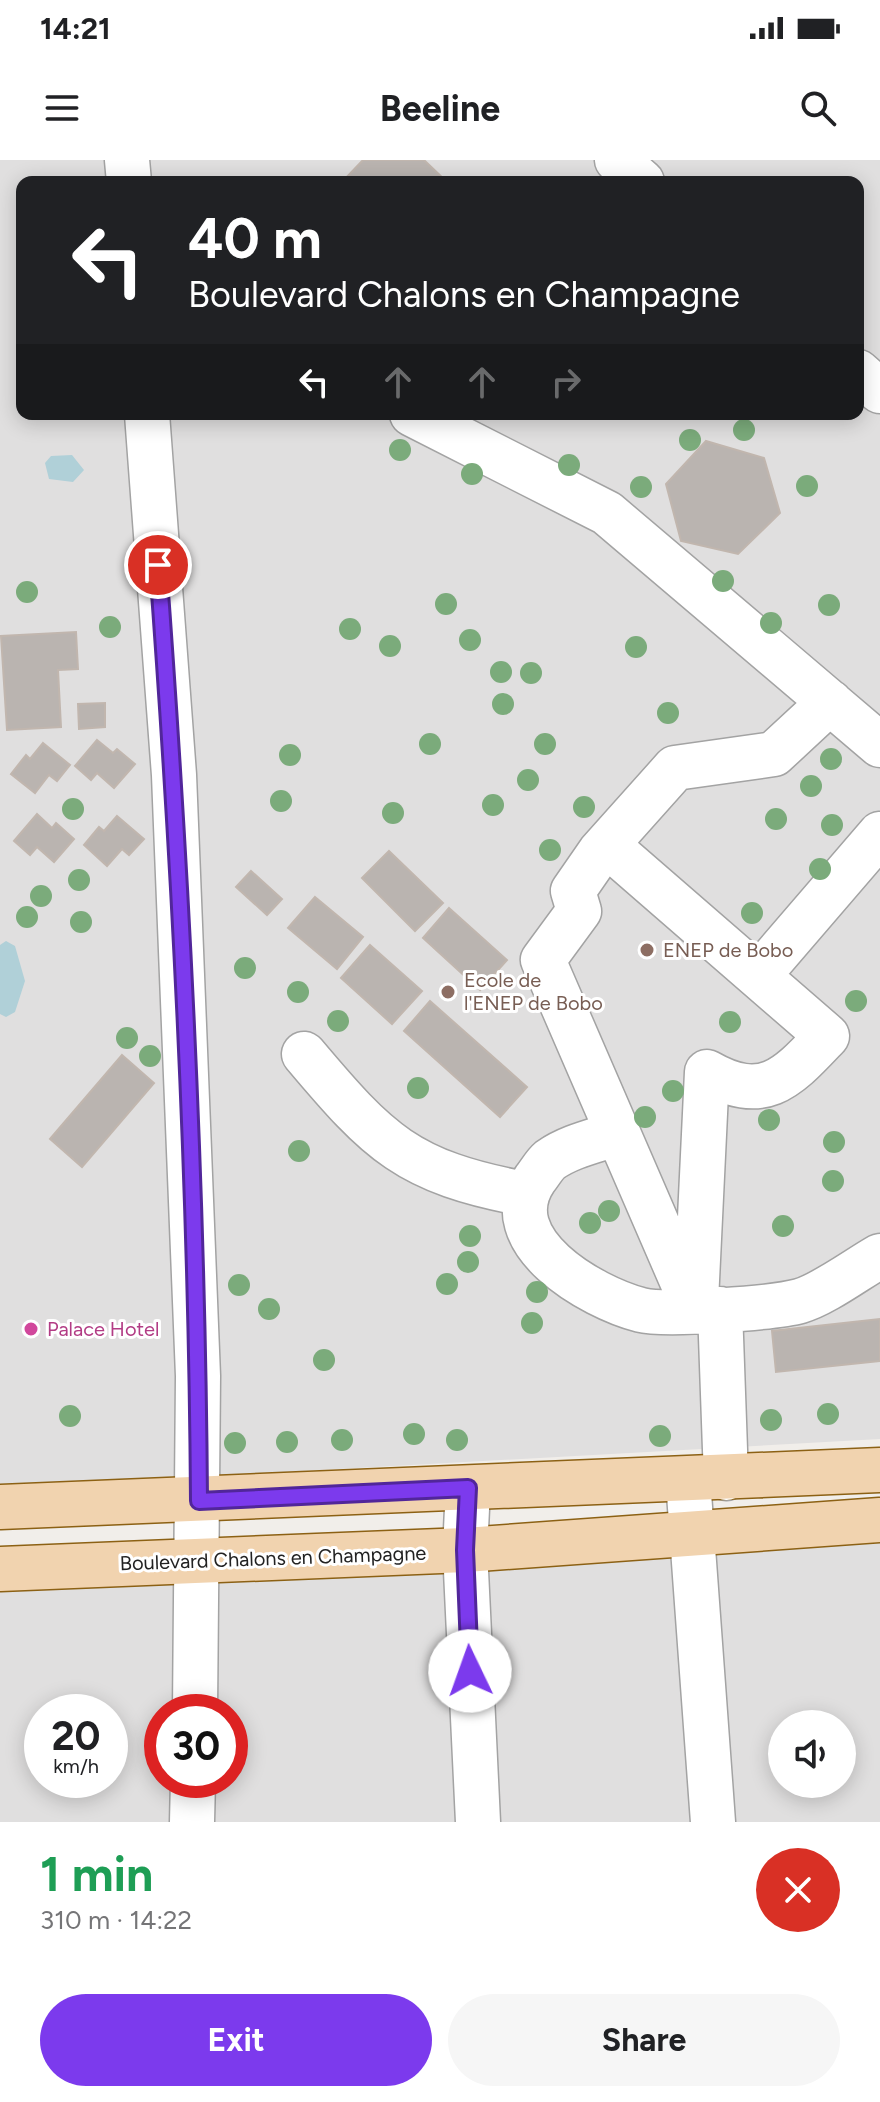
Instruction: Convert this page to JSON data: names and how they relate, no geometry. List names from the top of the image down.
{
  "streets": {
    "main road": ["Boulevard Chalons en Champagne"]
  },
  "places": ["ENEP de Bobo", "Ecole de l'ENEP de Bobo", "Palace Hotel"],
  "page": {
    "status": "14:21",
    "header": "Beeline",
    "turn": ["40 m", "Boulevard Chalons en Champagne"],
    "speed": "20 km/h",
    "limit": "30",
    "heading": ["1 min", "310 m · 14:22"],
    "buttons": ["Exit", "Share"]
  }
}
